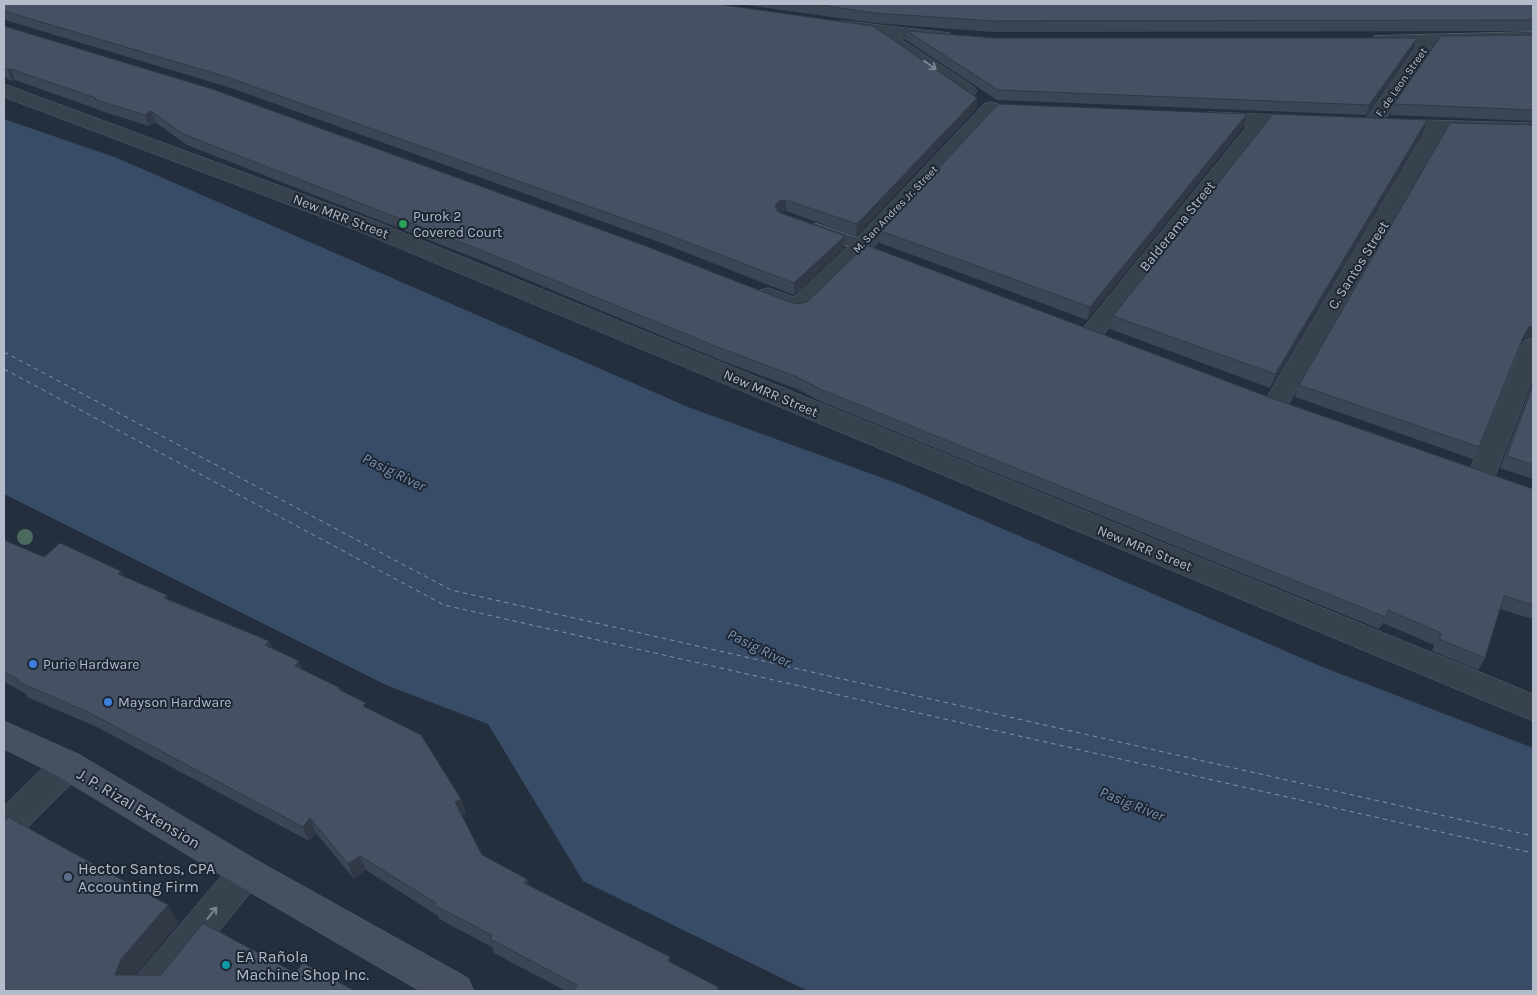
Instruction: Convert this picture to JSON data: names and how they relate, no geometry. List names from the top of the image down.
{
  "streets": {
    "main road": ["J. P. Rizal Extension"],
    "street": [
      "F. de Leon Street",
      "M. San Andres Jr. Street",
      "New MRR Street",
      "Balderama Street",
      "C. Santos Street"
    ]
  },
  "crossings": [
    ["F. de Leon Street", "C. Santos Street"]
  ],
  "water": ["Pasig River"],
  "places": [
    "Purok 2 Covered Court",
    "Purie Hardware",
    "Mayson Hardware",
    "Hector Santos, CPA Accounting Firm",
    "EA Rañola Machine Shop Inc."
  ]
}
